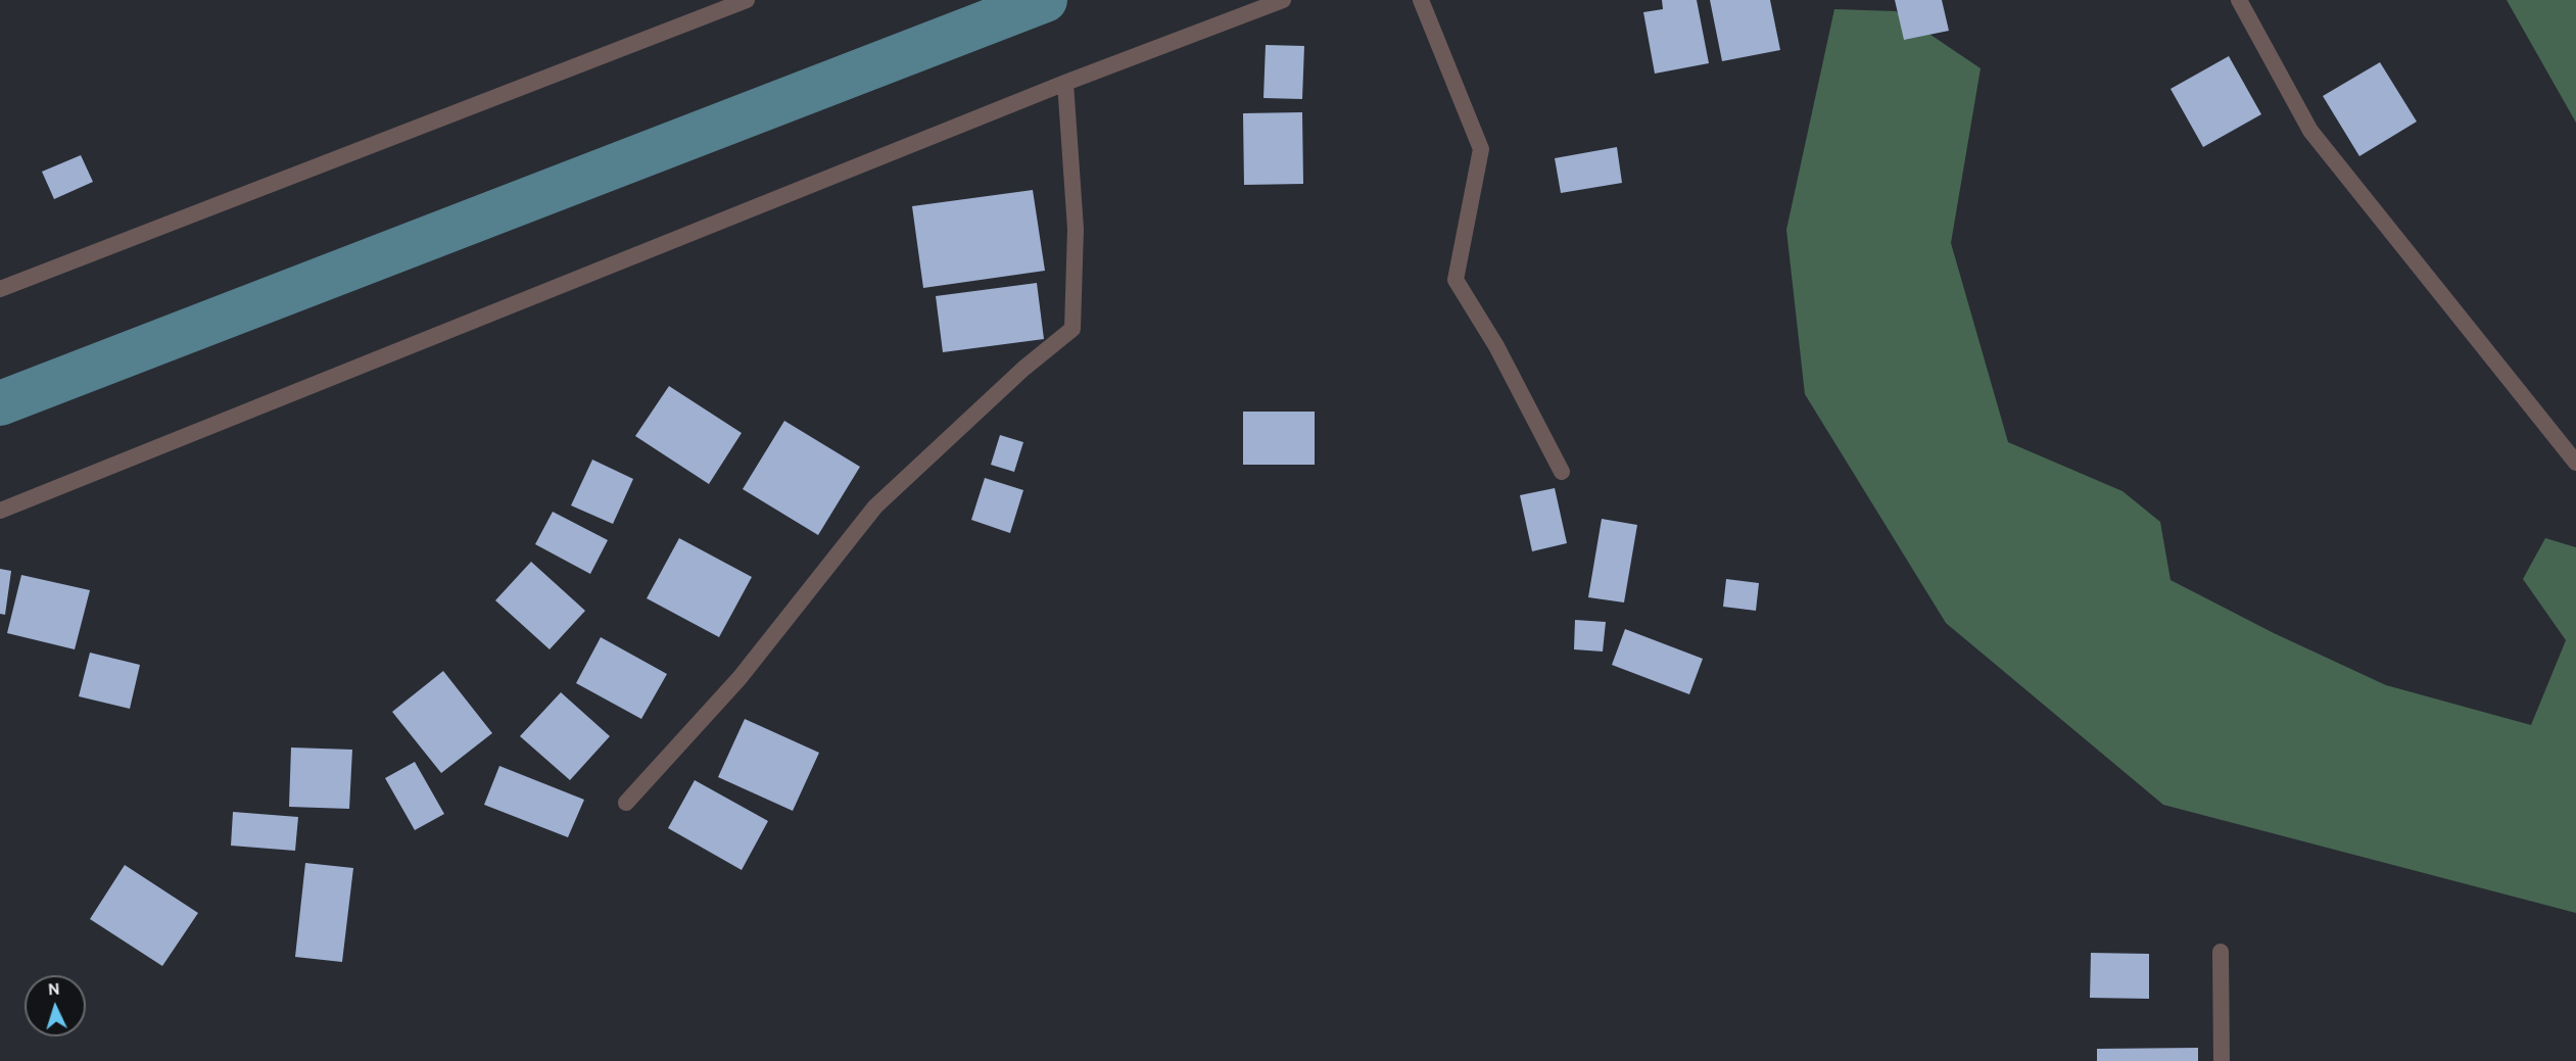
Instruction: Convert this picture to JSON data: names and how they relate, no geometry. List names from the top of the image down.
{
  "north": "top"
}
